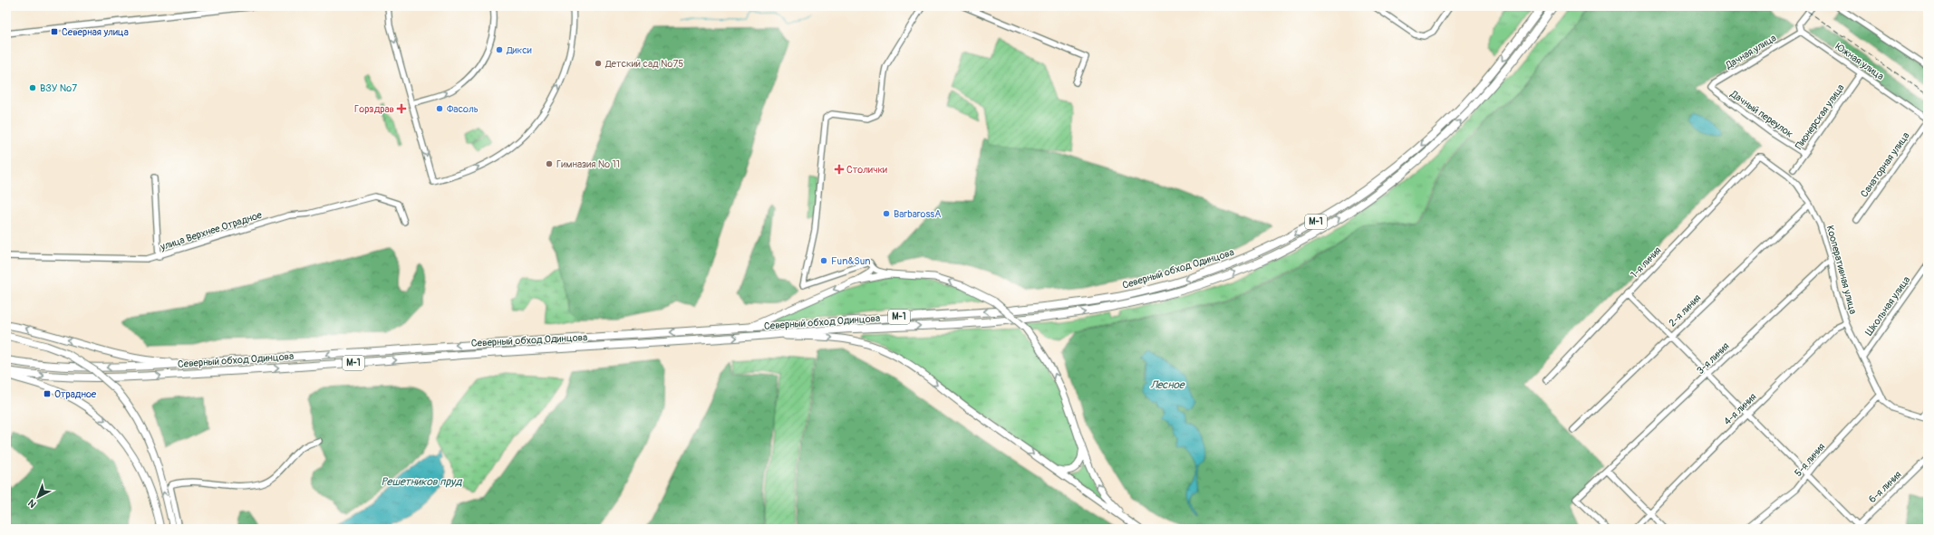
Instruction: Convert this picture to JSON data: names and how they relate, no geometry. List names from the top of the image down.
{
  "streets": {
    "highway": ["М-1", "Северный обход Одинцова"],
    "street": [
      "Дачная улица",
      "Южная улица",
      "Дачный переулок",
      "Пионерская улица",
      "Санаторная улица",
      "улица Верхнее Отрадное",
      "1-я линия",
      "Кооперативная улица",
      "Школьная улица",
      "2-я линия",
      "3-я линия",
      "4-я линия",
      "5-я линия",
      "6-я линия"
    ]
  },
  "crossings": [
    ["Дачная улица", "Южная улица"],
    ["Дачная улица", "Дачный переулок"],
    ["Южная улица", "Пионерская улица"],
    ["Южная улица", "Санаторная улица"],
    ["Дачный переулок", "Пионерская улица"],
    ["М-1", "Северный обход Одинцова"],
    ["1-я линия", "Кооперативная улица"],
    ["Кооперативная улица", "Школьная улица"],
    ["Кооперативная улица", "2-я линия"],
    ["Кооперативная улица", "3-я линия"],
    ["Кооперативная улица", "4-я линия"],
    ["Кооперативная улица", "5-я линия"]
  ],
  "water": ["Лесное", "Решетников пруд"],
  "places": {
    "transit": ["Северная улица", "Отрадное"],
    "other": [
      "Дикси",
      "Детский сад №75",
      "ВЗУ №7",
      "Фасоль",
      "Гимназия № 11",
      "BarbarossA",
      "Fun&Sun"
    ],
    "health": ["Горздрав", "Столички"]
  },
  "north": "bottom left"
}
